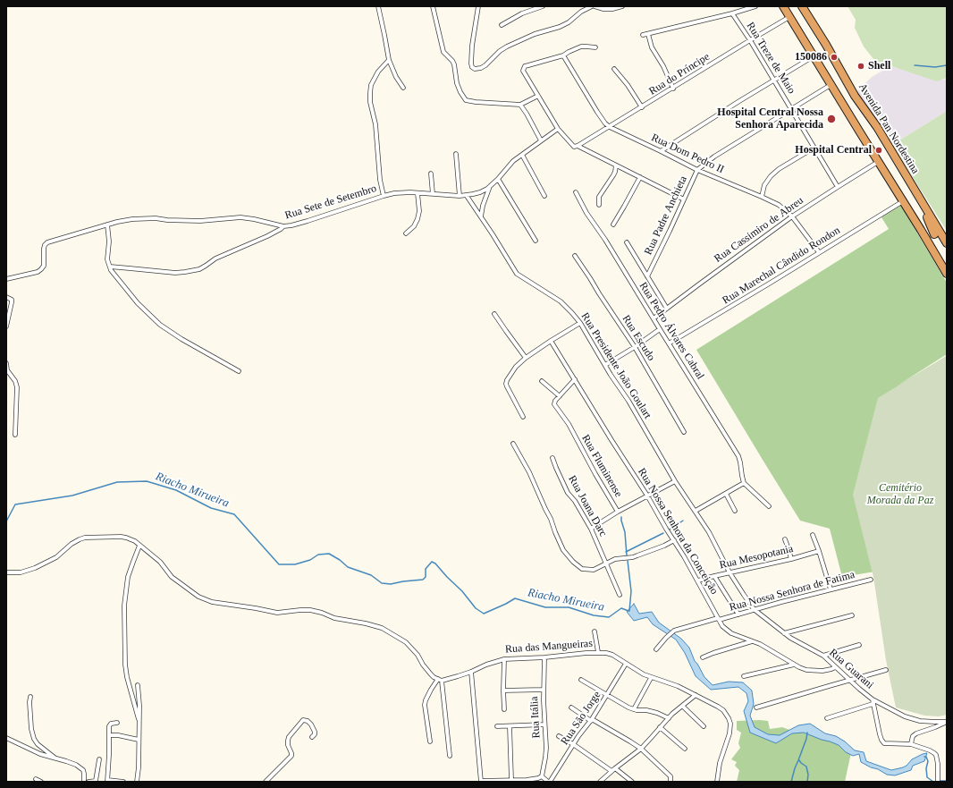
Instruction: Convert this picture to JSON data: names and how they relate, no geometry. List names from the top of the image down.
{
  "streets": {
    "highway": ["Avenida Pan Nordestina"],
    "street": [
      "Rua Treze de Maio",
      "Rua do Príncipe",
      "Rua Dom Pedro II",
      "Rua Sete de Setembro",
      "Rua Padre Anchieta",
      "Rua Cassimiro de Abreu",
      "Rua Marechal Cândido Rondon",
      "Rua Pedro Álvares Cabral",
      "Rua Escudo",
      "Rua Presidente João Goulart",
      "Rua Fluminense",
      "Rua Joana Darc",
      "Rua Nossa Senhora da Conceição",
      "Rua Mesopotania",
      "Rua Nossa Senhora de Fatima",
      "Rua das Mangueiras",
      "Rua Guarani",
      "Rua Itália",
      "Rua São Jorge"
    ]
  },
  "crossings": [
    ["Rua Treze de Maio", "Rua do Príncipe"],
    ["Rua Treze de Maio", "Rua Padre Anchieta"],
    ["Rua Treze de Maio", "Rua Cassimiro de Abreu"],
    ["Rua do Príncipe", "Rua Dom Pedro II"],
    ["Rua Dom Pedro II", "Rua Padre Anchieta"],
    ["Rua Dom Pedro II", "Rua Cassimiro de Abreu"],
    ["Rua Dom Pedro II", "Rua Marechal Cândido Rondon"],
    ["Rua Sete de Setembro", "Rua Presidente João Goulart"],
    ["Rua Cassimiro de Abreu", "Rua Pedro Álvares Cabral"],
    ["Rua Marechal Cândido Rondon", "Rua Pedro Álvares Cabral"],
    ["Rua Presidente João Goulart", "Rua Mesopotania"],
    ["Rua Presidente João Goulart", "Rua Guarani"],
    ["Rua Nossa Senhora da Conceição", "Rua Mesopotania"],
    ["Rua Nossa Senhora da Conceição", "Rua Nossa Senhora de Fatima"],
    ["Rua Nossa Senhora da Conceição", "Rua Guarani"],
    ["Rua Mesopotania", "Rua Guarani"],
    ["Rua Nossa Senhora de Fatima", "Rua Guarani"],
    ["Rua das Mangueiras", "Rua Itália"],
    ["Rua das Mangueiras", "Rua São Jorge"],
    ["Rua Itália", "Rua São Jorge"]
  ],
  "water": ["Riacho Mirueira"],
  "parks": ["Cemitério Morada da Paz"],
  "places": [
    "150086",
    "Shell",
    "Hospital Central Nossa Senhora Aparecida",
    "Hospital Central"
  ]
}
